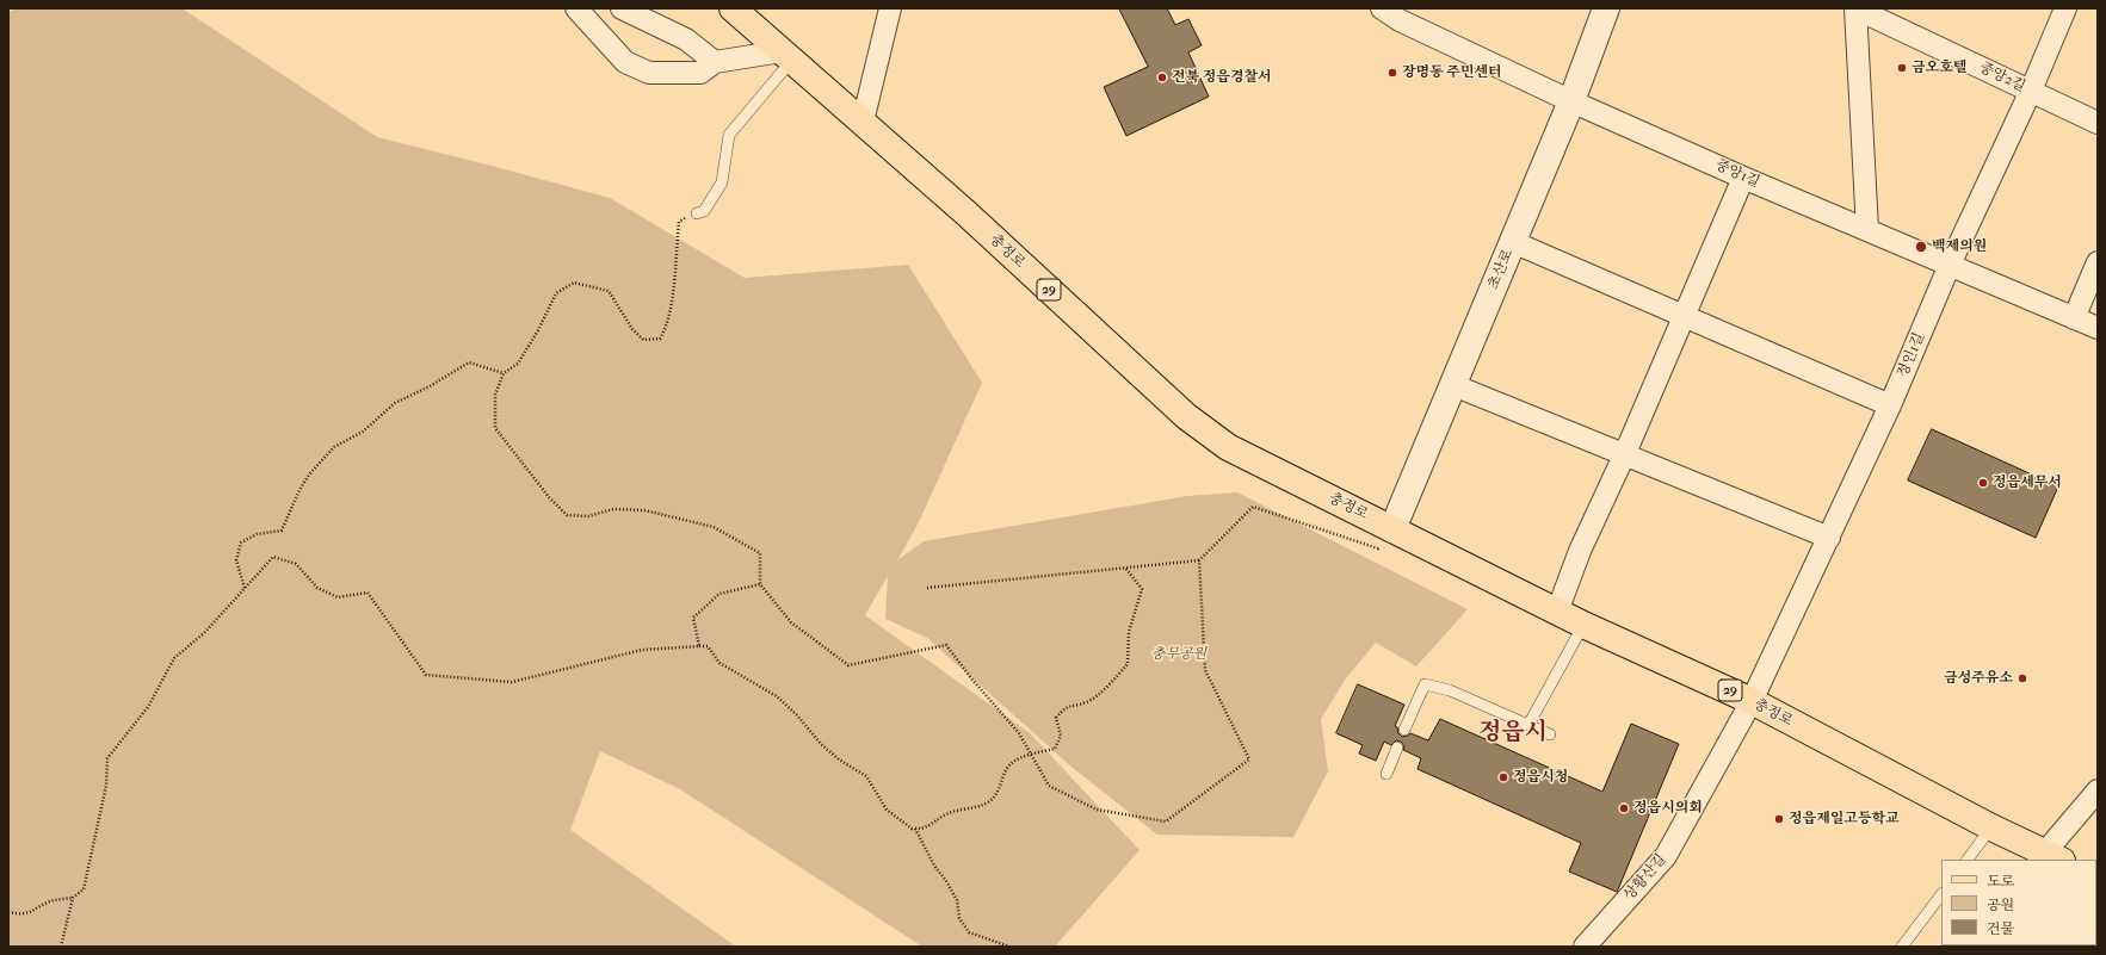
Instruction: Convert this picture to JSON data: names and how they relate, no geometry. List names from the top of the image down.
{
  "streets": {
    "main road": ["충정로", "29"],
    "street": [
      "중앙2길",
      "중앙1길",
      "초산로",
      "정인1길",
      "상황산길"
    ]
  },
  "crossings": [
    ["중앙2길", "정인1길"],
    ["중앙1길", "초산로"],
    ["중앙1길", "정인1길"],
    ["충정로", "초산로"],
    ["충정로", "정인1길"],
    ["충정로", "상황산길"],
    ["정인1길", "상황산길"]
  ],
  "districts": ["정읍시"],
  "parks": ["충무공원"],
  "places": [
    "금오호텔",
    "장명동 주민센터",
    "전북 정읍경찰서",
    "백제의원",
    "정읍세무서",
    "금성주유소",
    "정읍시청",
    "정읍시의회",
    "정읍제일고등학교"
  ],
  "legend": ["도로", "공원", "건물"]
}
